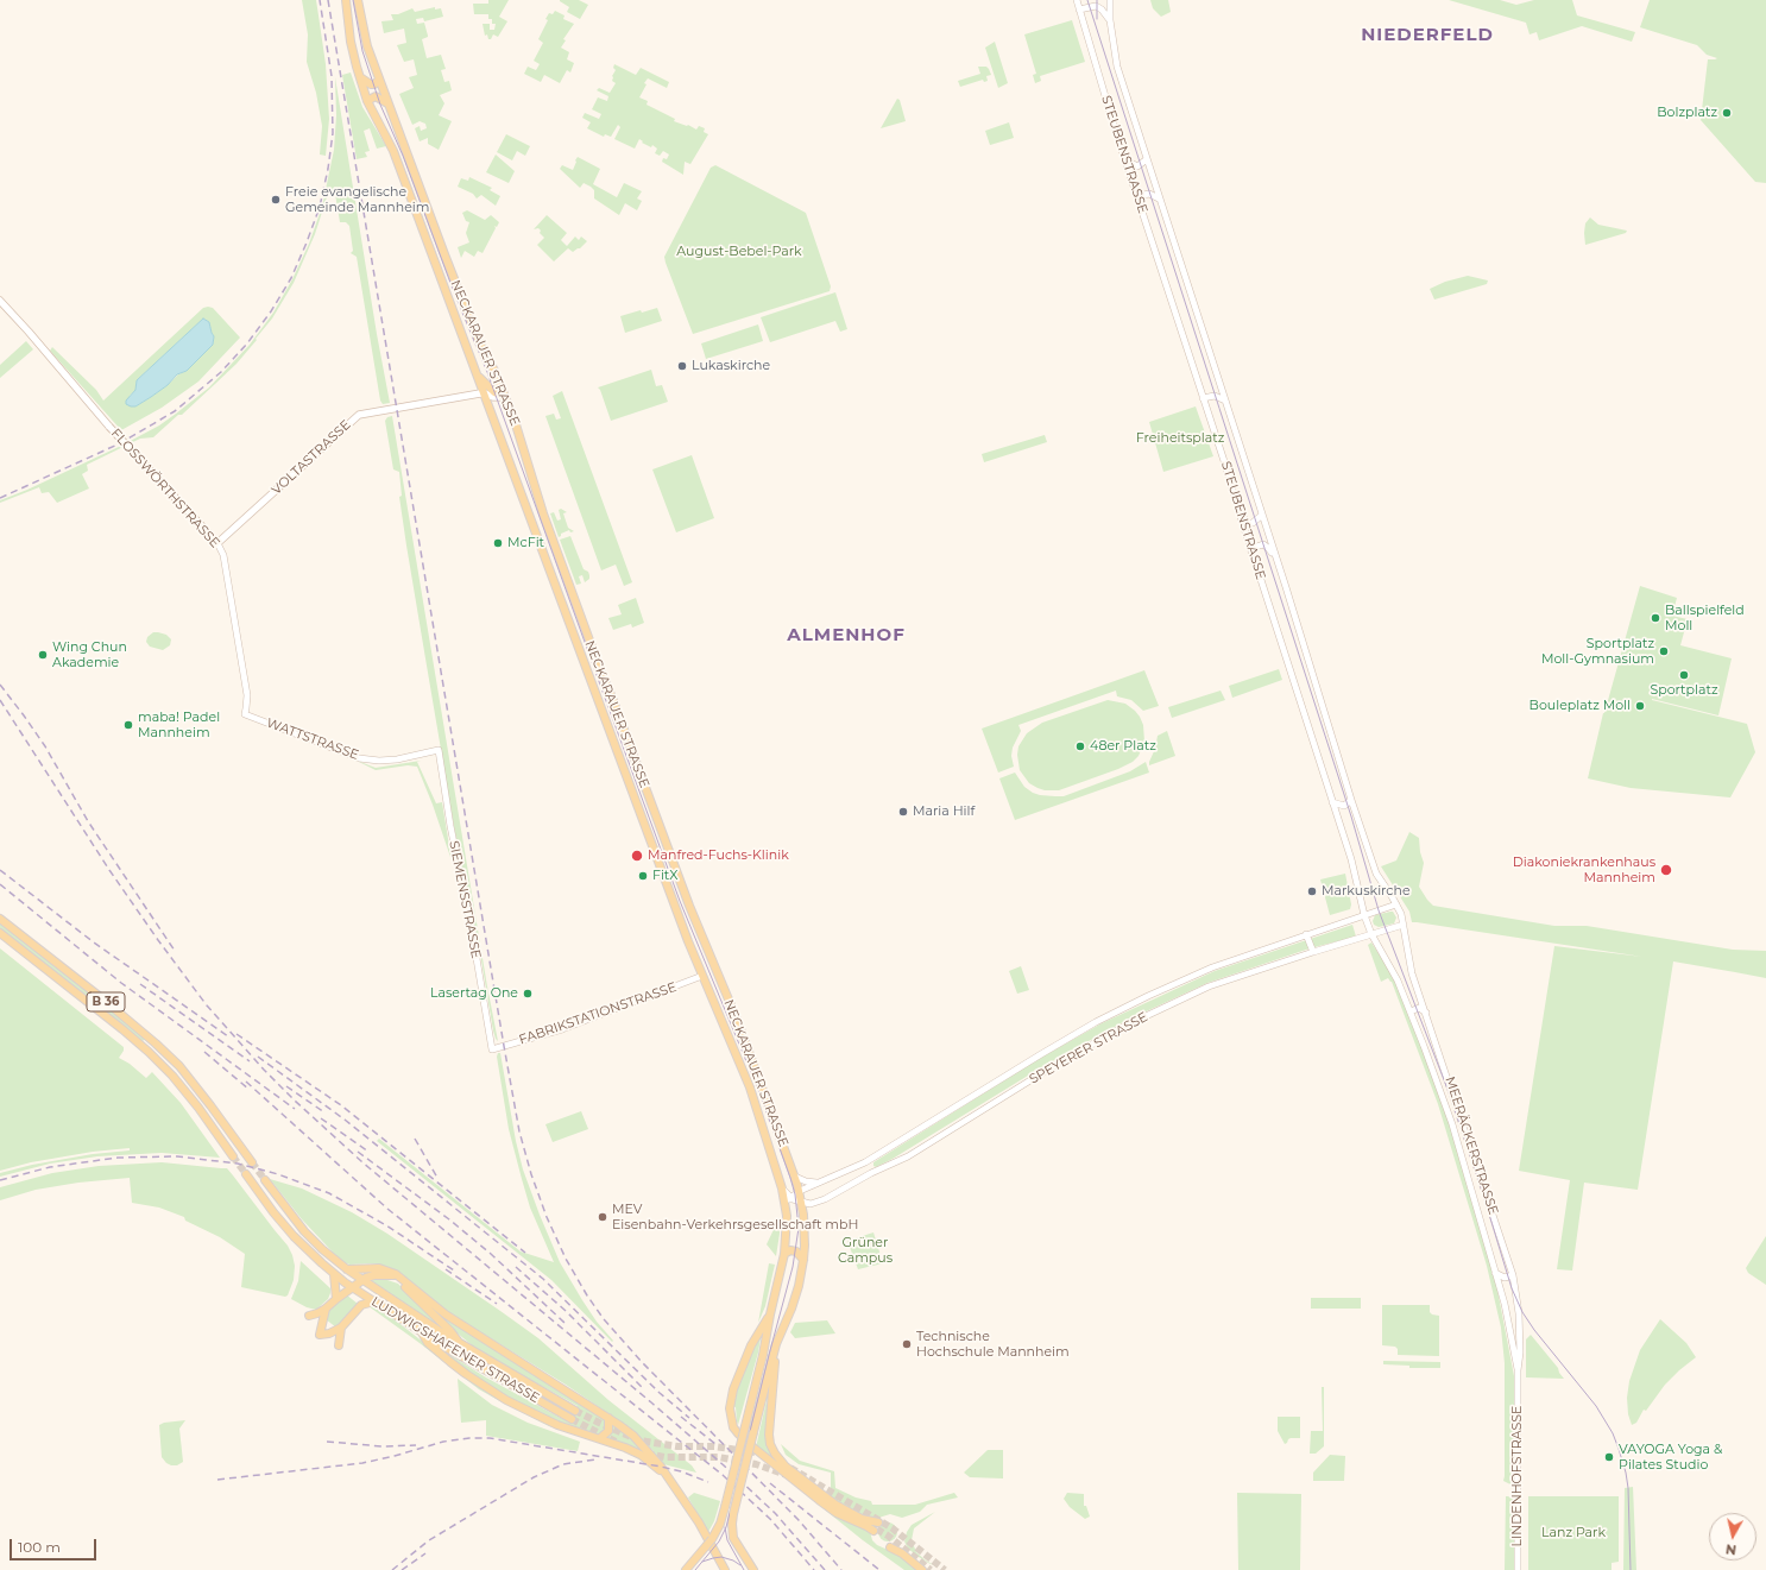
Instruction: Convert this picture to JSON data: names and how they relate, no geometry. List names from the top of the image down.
{
  "streets": {
    "main road": [
      "NECKARAUER STRASSE",
      "VOLTASTRASSE",
      "FLOSSWÖRTHSTRASSE",
      "B 36",
      "LUDWIGSHAFENER STRASSE"
    ],
    "street": [
      "STEUBENSTRASSE",
      "WATTSTRASSE",
      "SIEMENSSTRASSE",
      "FABRIKSTATIONSTRASSE",
      "SPEYERER STRASSE",
      "MEERÄCKERSTRASSE",
      "LINDENHOFSTRASSE"
    ]
  },
  "crossings": [
    ["STEUBENSTRASSE", "SPEYERER STRASSE"],
    ["STEUBENSTRASSE", "MEERÄCKERSTRASSE"],
    ["NECKARAUER STRASSE", "VOLTASTRASSE"],
    ["NECKARAUER STRASSE", "FABRIKSTATIONSTRASSE"],
    ["NECKARAUER STRASSE", "SPEYERER STRASSE"],
    ["VOLTASTRASSE", "FLOSSWÖRTHSTRASSE"],
    ["FLOSSWÖRTHSTRASSE", "WATTSTRASSE"],
    ["WATTSTRASSE", "SIEMENSSTRASSE"],
    ["SIEMENSSTRASSE", "FABRIKSTATIONSTRASSE"],
    ["SPEYERER STRASSE", "MEERÄCKERSTRASSE"],
    ["MEERÄCKERSTRASSE", "LINDENHOFSTRASSE"]
  ],
  "districts": ["NIEDERFELD", "ALMENHOF"],
  "parks": [
    "August-Bebel-Park",
    "Freiheitsplatz",
    "Grüner Campus",
    "Lanz Park"
  ],
  "places": [
    "Bolzplatz",
    "Freie evangelische Gemeinde Mannheim",
    "Lukaskirche",
    "McFit",
    "Ballspielfeld Moll",
    "Sportplatz Moll-Gymnasium",
    "Wing Chun Akademie",
    "Sportplatz",
    "Bouleplatz Moll",
    "maba! Padel Mannheim",
    "48er Platz",
    "Maria Hilf",
    "Manfred-Fuchs-Klinik",
    "Diakoniekrankenhaus Mannheim",
    "FitX",
    "Markuskirche",
    "Lasertag One",
    "MEV Eisenbahn-Verkehrsgesellschaft mbH",
    "Technische Hochschule Mannheim",
    "VAYOGA Yoga & Pilates Studio"
  ],
  "scale_bar": "100 m",
  "north": "bottom"
}
